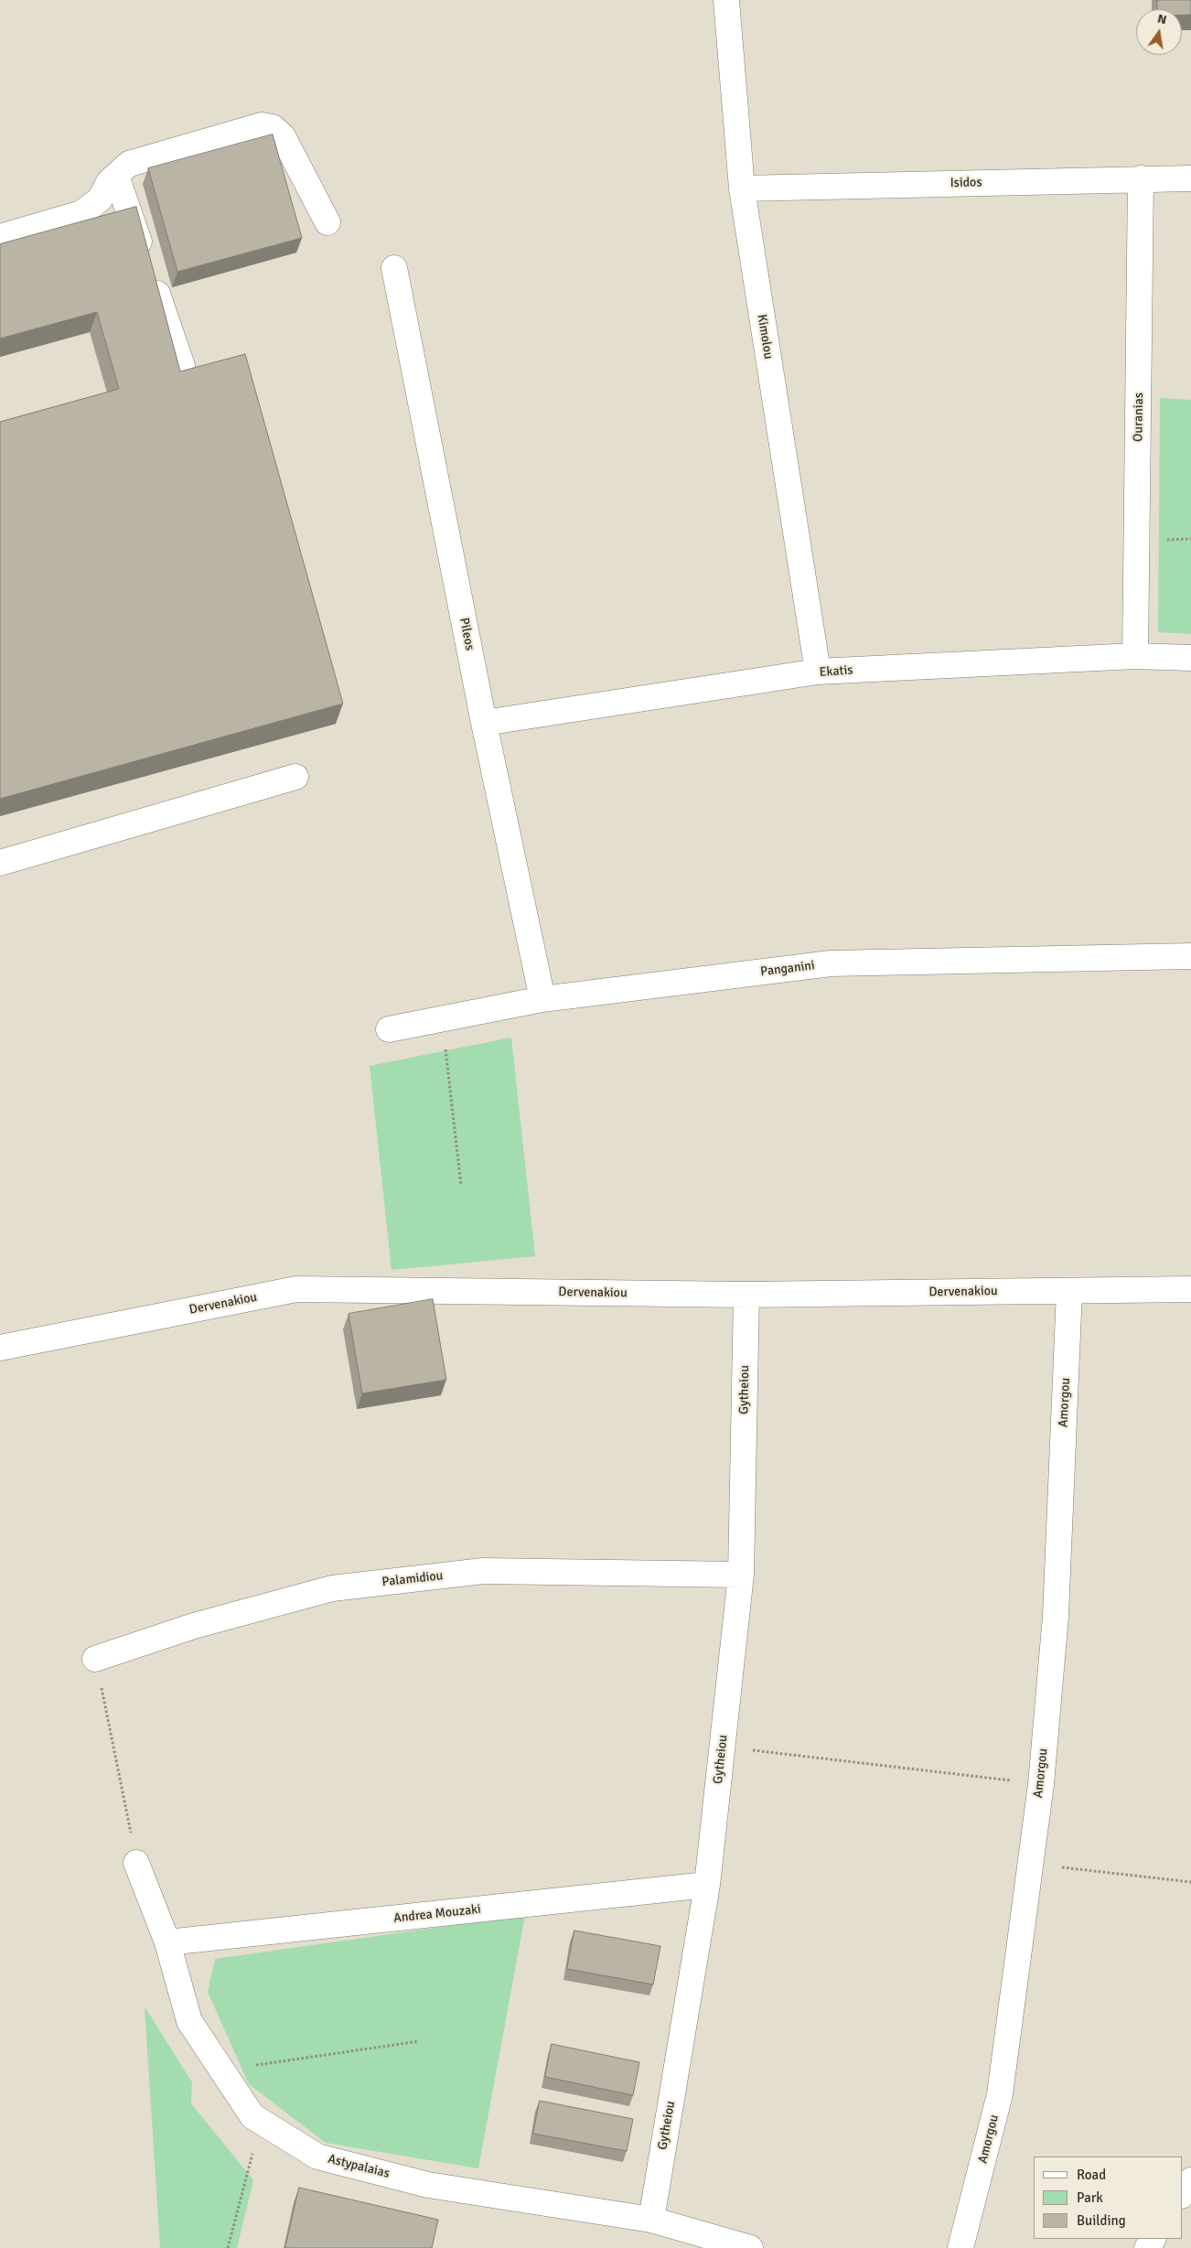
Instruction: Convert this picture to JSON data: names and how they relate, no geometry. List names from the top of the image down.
{
  "streets": {
    "street": [
      "Isidos",
      "Kimolou",
      "Ouranias",
      "Pileos",
      "Ekatis",
      "Panganini",
      "Dervenakiou",
      "Gytheiou",
      "Amorgou",
      "Palamidiou",
      "Andrea Mouzaki",
      "Astypalaias"
    ]
  },
  "crossings": [
    ["Isidos", "Kimolou"],
    ["Isidos", "Ouranias"],
    ["Kimolou", "Ekatis"],
    ["Ouranias", "Ekatis"],
    ["Pileos", "Ekatis"],
    ["Pileos", "Panganini"],
    ["Dervenakiou", "Gytheiou"],
    ["Dervenakiou", "Amorgou"],
    ["Gytheiou", "Palamidiou"],
    ["Gytheiou", "Andrea Mouzaki"],
    ["Gytheiou", "Astypalaias"],
    ["Andrea Mouzaki", "Astypalaias"]
  ],
  "legend": ["Road", "Park", "Building"],
  "north": "top"
}
